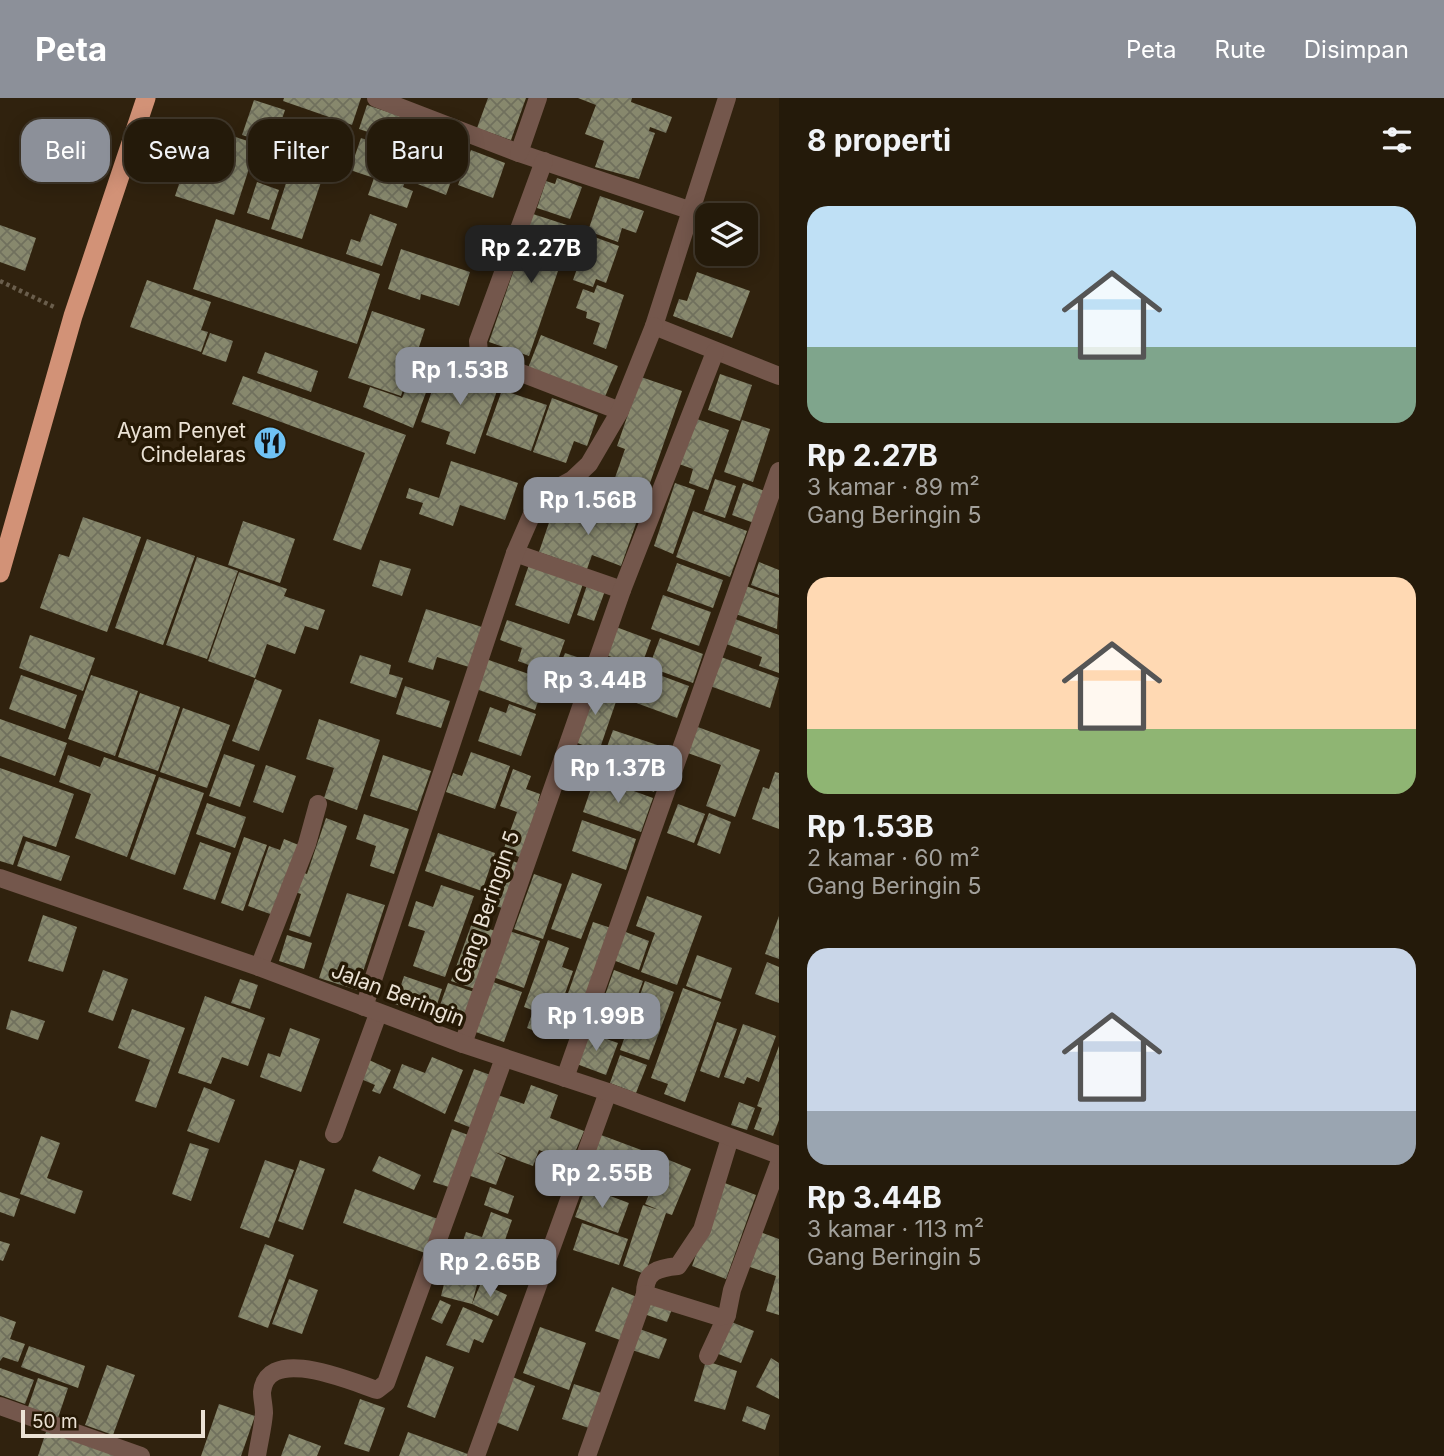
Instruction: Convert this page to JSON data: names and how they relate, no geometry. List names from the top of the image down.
{
  "streets": {
    "street": ["Gang Beringin 5", "Jalan Beringin"]
  },
  "crossings": [
    ["Gang Beringin 5", "Jalan Beringin"]
  ],
  "places": {
    "restaurant": ["Ayam Penyet Cindelaras"]
  },
  "scale_bar": "50 m",
  "page": {
    "header": "Peta",
    "nav": ["Peta", "Rute", "Disimpan"],
    "heading": "8 properti",
    "chip": [
      "Beli",
      "Sewa",
      "Filter",
      "Baru"
    ],
    "list": [
      {
        "name": "Rp 2.27B",
        "note": "3 kamar · 89 m² · Gang Beringin 5"
      },
      {
        "name": "Rp 1.53B",
        "note": "2 kamar · 60 m² · Gang Beringin 5"
      },
      {
        "name": "Rp 3.44B",
        "note": "3 kamar · 113 m² · Gang Beringin 5"
      }
    ],
    "price": [
      "Rp 2.27B",
      "Rp 1.53B",
      "Rp 1.56B",
      "Rp 3.44B",
      "Rp 1.37B",
      "Rp 1.99B",
      "Rp 2.55B",
      "Rp 2.65B"
    ],
    "scale": "50 m"
  }
}
